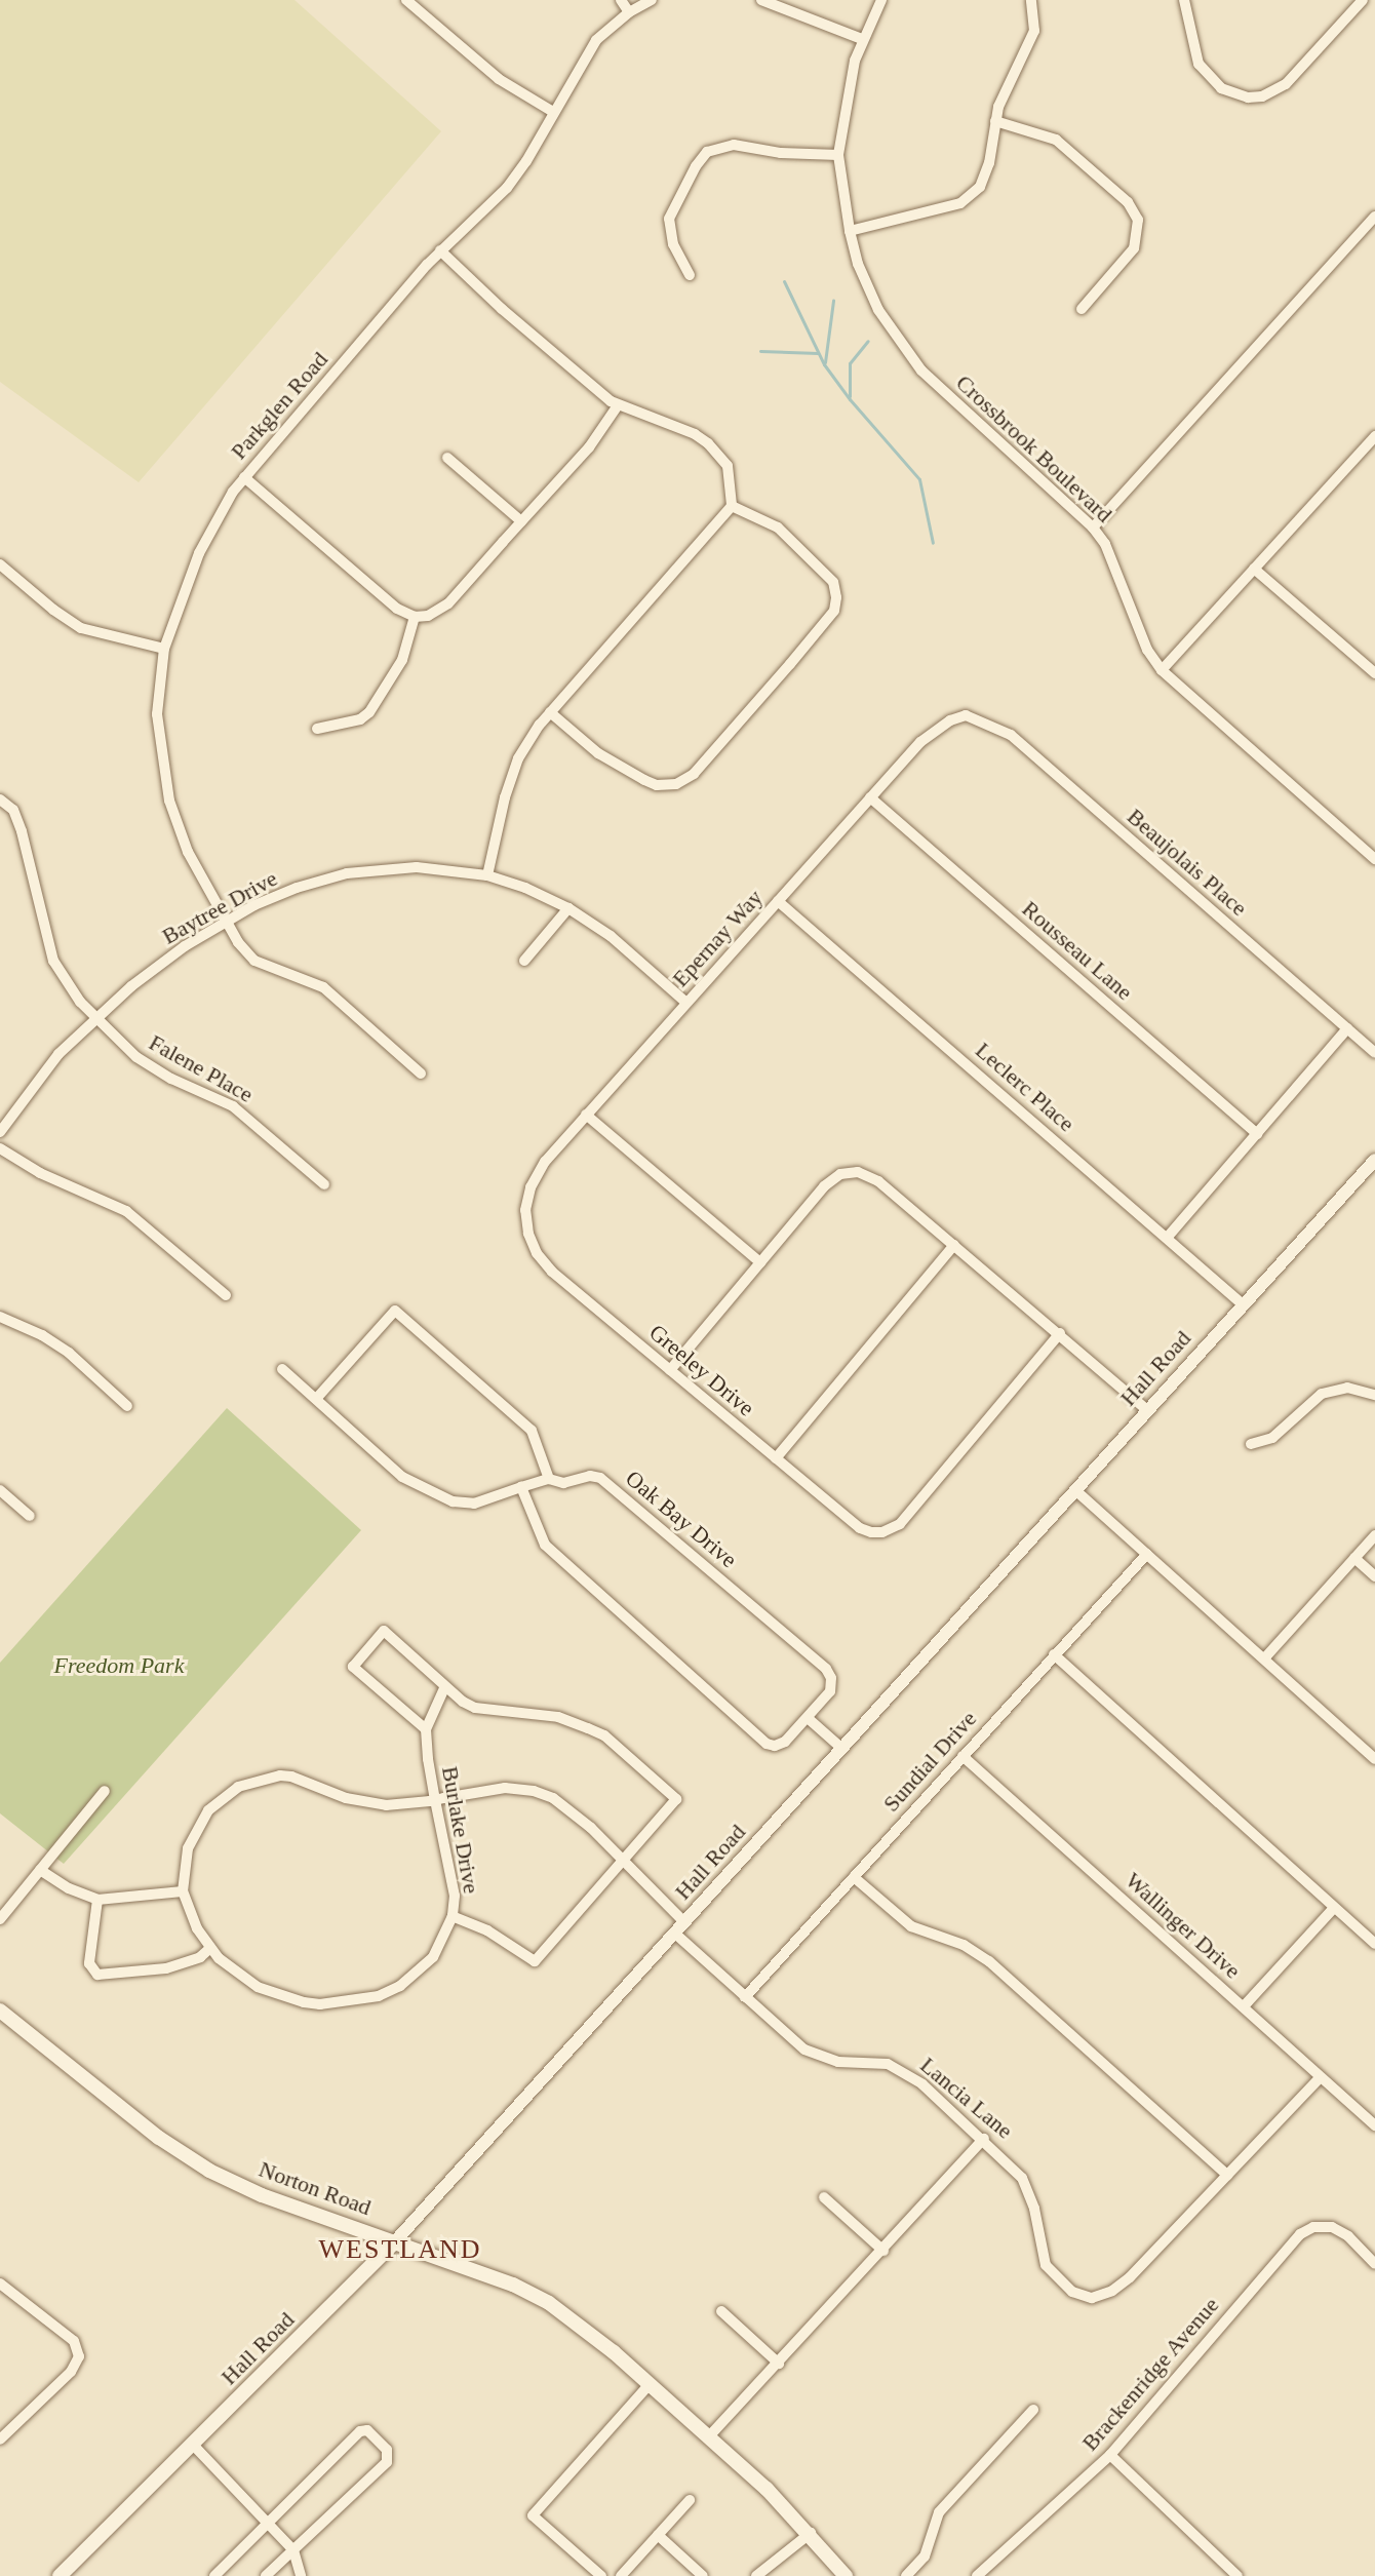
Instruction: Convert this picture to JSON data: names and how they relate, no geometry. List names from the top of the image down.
{
  "streets": {
    "main road": ["Hall Road", "Norton Road"],
    "street": [
      "Parkglen Road",
      "Crossbrook Boulevard",
      "Beaujolais Place",
      "Baytree Drive",
      "Epernay Way",
      "Rousseau Lane",
      "Falene Place",
      "Leclerc Place",
      "Greeley Drive",
      "Oak Bay Drive",
      "Sundial Drive",
      "Burlake Drive",
      "Wallinger Drive",
      "Lancia Lane",
      "Brackenridge Avenue"
    ]
  },
  "crossings": [
    ["Parkglen Road", "Baytree Drive"],
    ["Beaujolais Place", "Epernay Way"],
    ["Baytree Drive", "Epernay Way"],
    ["Baytree Drive", "Falene Place"],
    ["Epernay Way", "Rousseau Lane"],
    ["Epernay Way", "Leclerc Place"],
    ["Epernay Way", "Greeley Drive"],
    ["Leclerc Place", "Hall Road"],
    ["Hall Road", "Lancia Lane"],
    ["Hall Road", "Norton Road"],
    ["Sundial Drive", "Wallinger Drive"],
    ["Sundial Drive", "Lancia Lane"]
  ],
  "districts": ["WESTLAND"],
  "parks": ["Freedom Park"]
}
